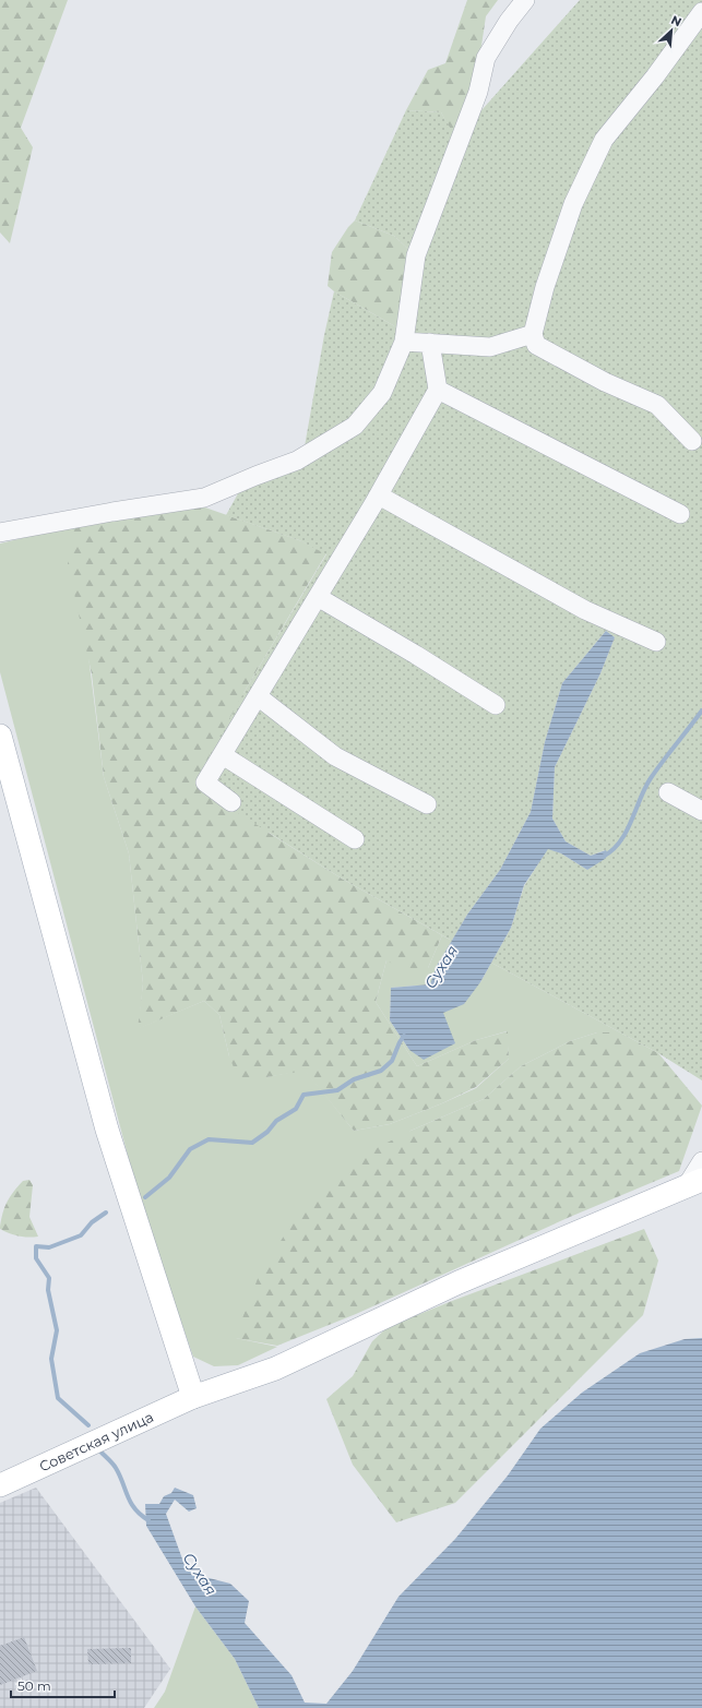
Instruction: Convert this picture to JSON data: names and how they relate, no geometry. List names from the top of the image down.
{
  "streets": {
    "main road": ["Советская улица"]
  },
  "water": ["Сухая"],
  "scale_bar": "50 m",
  "north": "top right"
}
